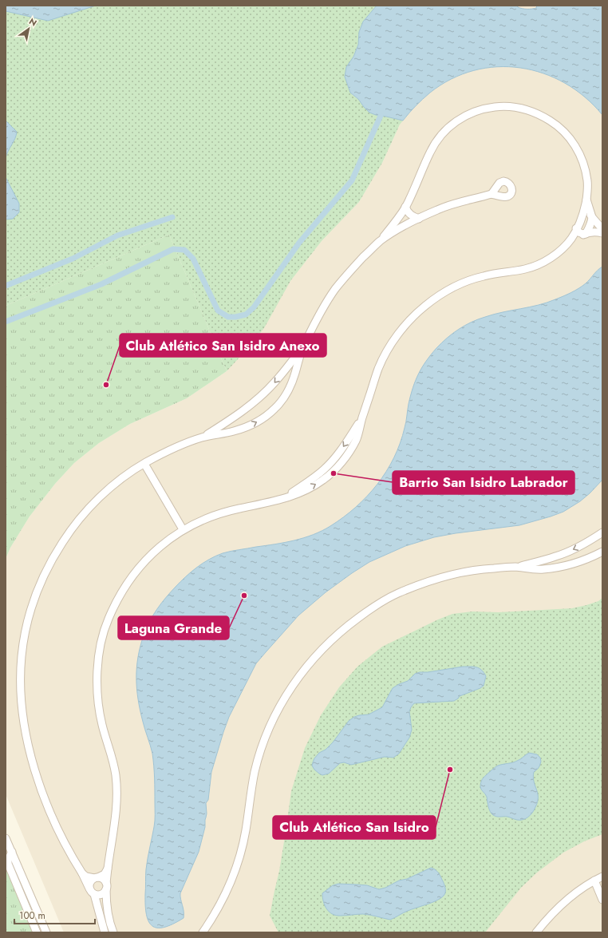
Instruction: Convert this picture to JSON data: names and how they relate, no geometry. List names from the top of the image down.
{
  "places": [
    "Club Atlético San Isidro Anexo",
    "Barrio San Isidro Labrador",
    "Laguna Grande",
    "Club Atlético San Isidro"
  ],
  "scale_bar": "100 m",
  "north": "top right"
}
